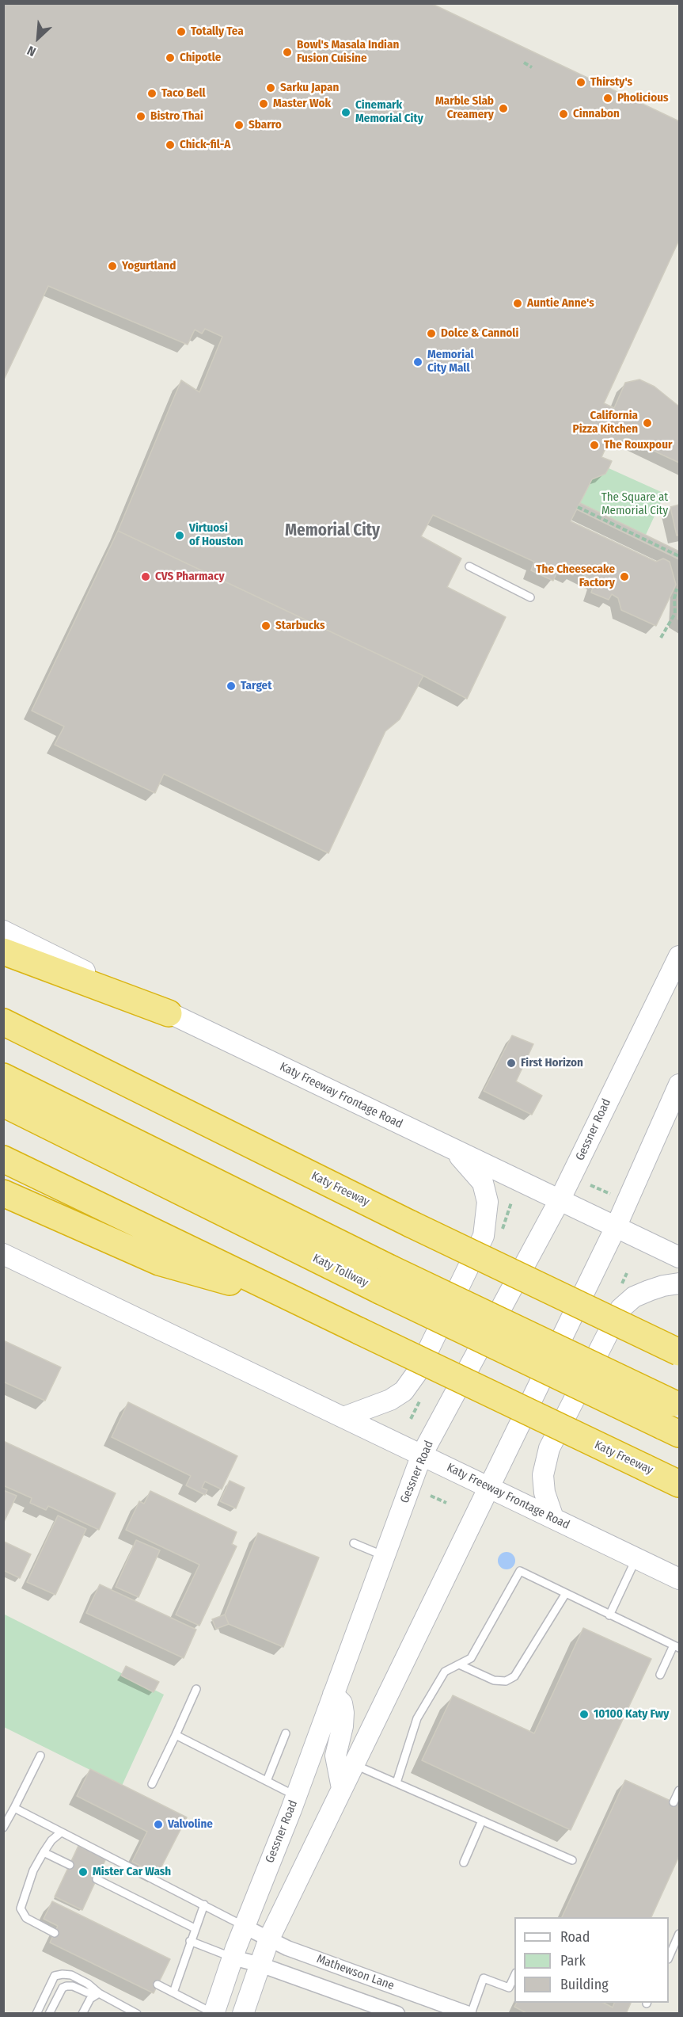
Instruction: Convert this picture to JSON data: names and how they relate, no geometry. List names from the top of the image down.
{
  "streets": {
    "highway": ["Katy Freeway", "Katy Tollway"],
    "main road": ["Katy Freeway Frontage Road", "Gessner Road"],
    "street": ["Mathewson Lane"]
  },
  "crossings": [
    ["Katy Freeway Frontage Road", "Gessner Road"],
    ["Gessner Road", "Mathewson Lane"]
  ],
  "districts": ["Memorial City"],
  "parks": ["The Square at Memorial City"],
  "places": [
    "Totally Tea",
    "Bowl's Masala Indian Fusion Cuisine",
    "Chipotle",
    "Thirsty's",
    "Sarku Japan",
    "Taco Bell",
    "Pholicious",
    "Master Wok",
    "Marble Slab Creamery",
    "Cinemark Memorial City",
    "Cinnabon",
    "Bistro Thai",
    "Sbarro",
    "Chick-fil-A",
    "Yogurtland",
    "Auntie Anne's",
    "Dolce & Cannoli",
    "Memorial City Mall",
    "California Pizza Kitchen",
    "The Rouxpour",
    "Virtuosi of Houston",
    "CVS Pharmacy",
    "The Cheesecake Factory",
    "Starbucks",
    "Target",
    "First Horizon",
    "10100 Katy Fwy",
    "Valvoline",
    "Mister Car Wash"
  ],
  "legend": ["Road", "Park", "Building"],
  "north": "bottom left"
}
